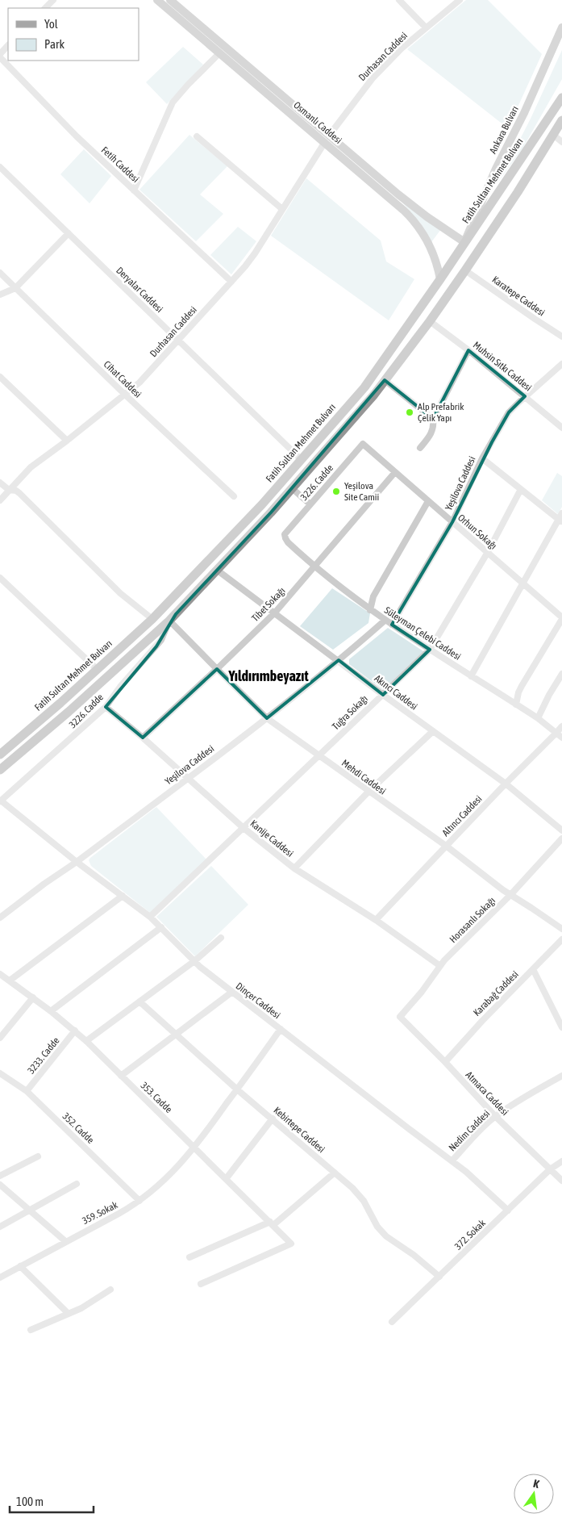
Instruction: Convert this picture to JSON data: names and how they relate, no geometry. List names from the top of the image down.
{
  "streets": {
    "highway": ["Fatih Sultan Mehmet Bulvarı"],
    "main road": ["Osmanlı Caddesi", "Ankara Bulvarı"],
    "street": [
      "Durhasan Caddesi",
      "Fetih Caddesi",
      "Deryalar Caddesi",
      "Karatepe Caddesi",
      "Muhsin Sıtkı Caddesi",
      "Cihat Caddesi",
      "3226. Cadde",
      "Yeşilova Caddesi",
      "Orhun Sokağı",
      "Tibet Sokağı",
      "Süleyman Çelebi Caddesi",
      "Akıncı Caddesi",
      "Tuğra Sokağı",
      "Mehdi Caddesi",
      "Altıncı Caddesi",
      "Kanije Caddesi",
      "Horasanlı Sokağı",
      "Karabağ Caddesi",
      "Dinçer Caddesi",
      "3233. Cadde",
      "Atmaca Caddesi",
      "353. Cadde",
      "352. Cadde",
      "Kebirtepe Caddesi",
      "Nedim Caddesi",
      "359. Sokak",
      "372. Sokak"
    ]
  },
  "crossings": [
    ["Durhasan Caddesi", "Osmanlı Caddesi"],
    ["Durhasan Caddesi", "Fetih Caddesi"],
    ["Durhasan Caddesi", "Deryalar Caddesi"],
    ["Durhasan Caddesi", "Cihat Caddesi"],
    ["Osmanlı Caddesi", "Ankara Bulvarı"],
    ["Osmanlı Caddesi", "Fatih Sultan Mehmet Bulvarı"],
    ["Ankara Bulvarı", "Fatih Sultan Mehmet Bulvarı"],
    ["Fatih Sultan Mehmet Bulvarı", "Deryalar Caddesi"],
    ["Muhsin Sıtkı Caddesi", "Yeşilova Caddesi"],
    ["3226. Cadde", "Orhun Sokağı"],
    ["3226. Cadde", "Süleyman Çelebi Caddesi"],
    ["3226. Cadde", "Mehdi Caddesi"],
    ["3226. Cadde", "Kanije Caddesi"],
    ["3226. Cadde", "Dinçer Caddesi"],
    ["Yeşilova Caddesi", "Orhun Sokağı"],
    ["Yeşilova Caddesi", "Süleyman Çelebi Caddesi"],
    ["Yeşilova Caddesi", "Akıncı Caddesi"],
    ["Yeşilova Caddesi", "Mehdi Caddesi"],
    ["Yeşilova Caddesi", "Kanije Caddesi"],
    ["Yeşilova Caddesi", "Dinçer Caddesi"],
    ["Orhun Sokağı", "Tibet Sokağı"],
    ["Orhun Sokağı", "Tuğra Sokağı"],
    ["Tibet Sokağı", "Süleyman Çelebi Caddesi"],
    ["Tibet Sokağı", "Akıncı Caddesi"],
    ["Tibet Sokağı", "Mehdi Caddesi"],
    ["Tibet Sokağı", "Kanije Caddesi"],
    ["Süleyman Çelebi Caddesi", "Tuğra Sokağı"],
    ["Süleyman Çelebi Caddesi", "Altıncı Caddesi"],
    ["Akıncı Caddesi", "Tuğra Sokağı"],
    ["Akıncı Caddesi", "Altıncı Caddesi"],
    ["Tuğra Sokağı", "Mehdi Caddesi"],
    ["Tuğra Sokağı", "Kanije Caddesi"],
    ["Tuğra Sokağı", "Dinçer Caddesi"],
    ["Mehdi Caddesi", "Altıncı Caddesi"],
    ["Mehdi Caddesi", "Horasanlı Sokağı"],
    ["Altıncı Caddesi", "Kanije Caddesi"],
    ["Kanije Caddesi", "Horasanlı Sokağı"],
    ["Horasanlı Sokağı", "Atmaca Caddesi"],
    ["Karabağ Caddesi", "Atmaca Caddesi"],
    ["Dinçer Caddesi", "Nedim Caddesi"],
    ["Dinçer Caddesi", "359. Sokak"],
    ["Dinçer Caddesi", "372. Sokak"],
    ["3233. Cadde", "353. Cadde"],
    ["3233. Cadde", "352. Cadde"],
    ["Atmaca Caddesi", "Nedim Caddesi"],
    ["Atmaca Caddesi", "372. Sokak"],
    ["353. Cadde", "359. Sokak"],
    ["352. Cadde", "359. Sokak"],
    ["Kebirtepe Caddesi", "359. Sokak"],
    ["Kebirtepe Caddesi", "372. Sokak"]
  ],
  "districts": ["Yıldırımbeyazıt"],
  "places": ["Alp Prefabrik Çelik Yapı", "Yeşilova Site Camii"],
  "legend": ["Yol", "Park"],
  "scale_bar": "100 m",
  "north": "top"
}
